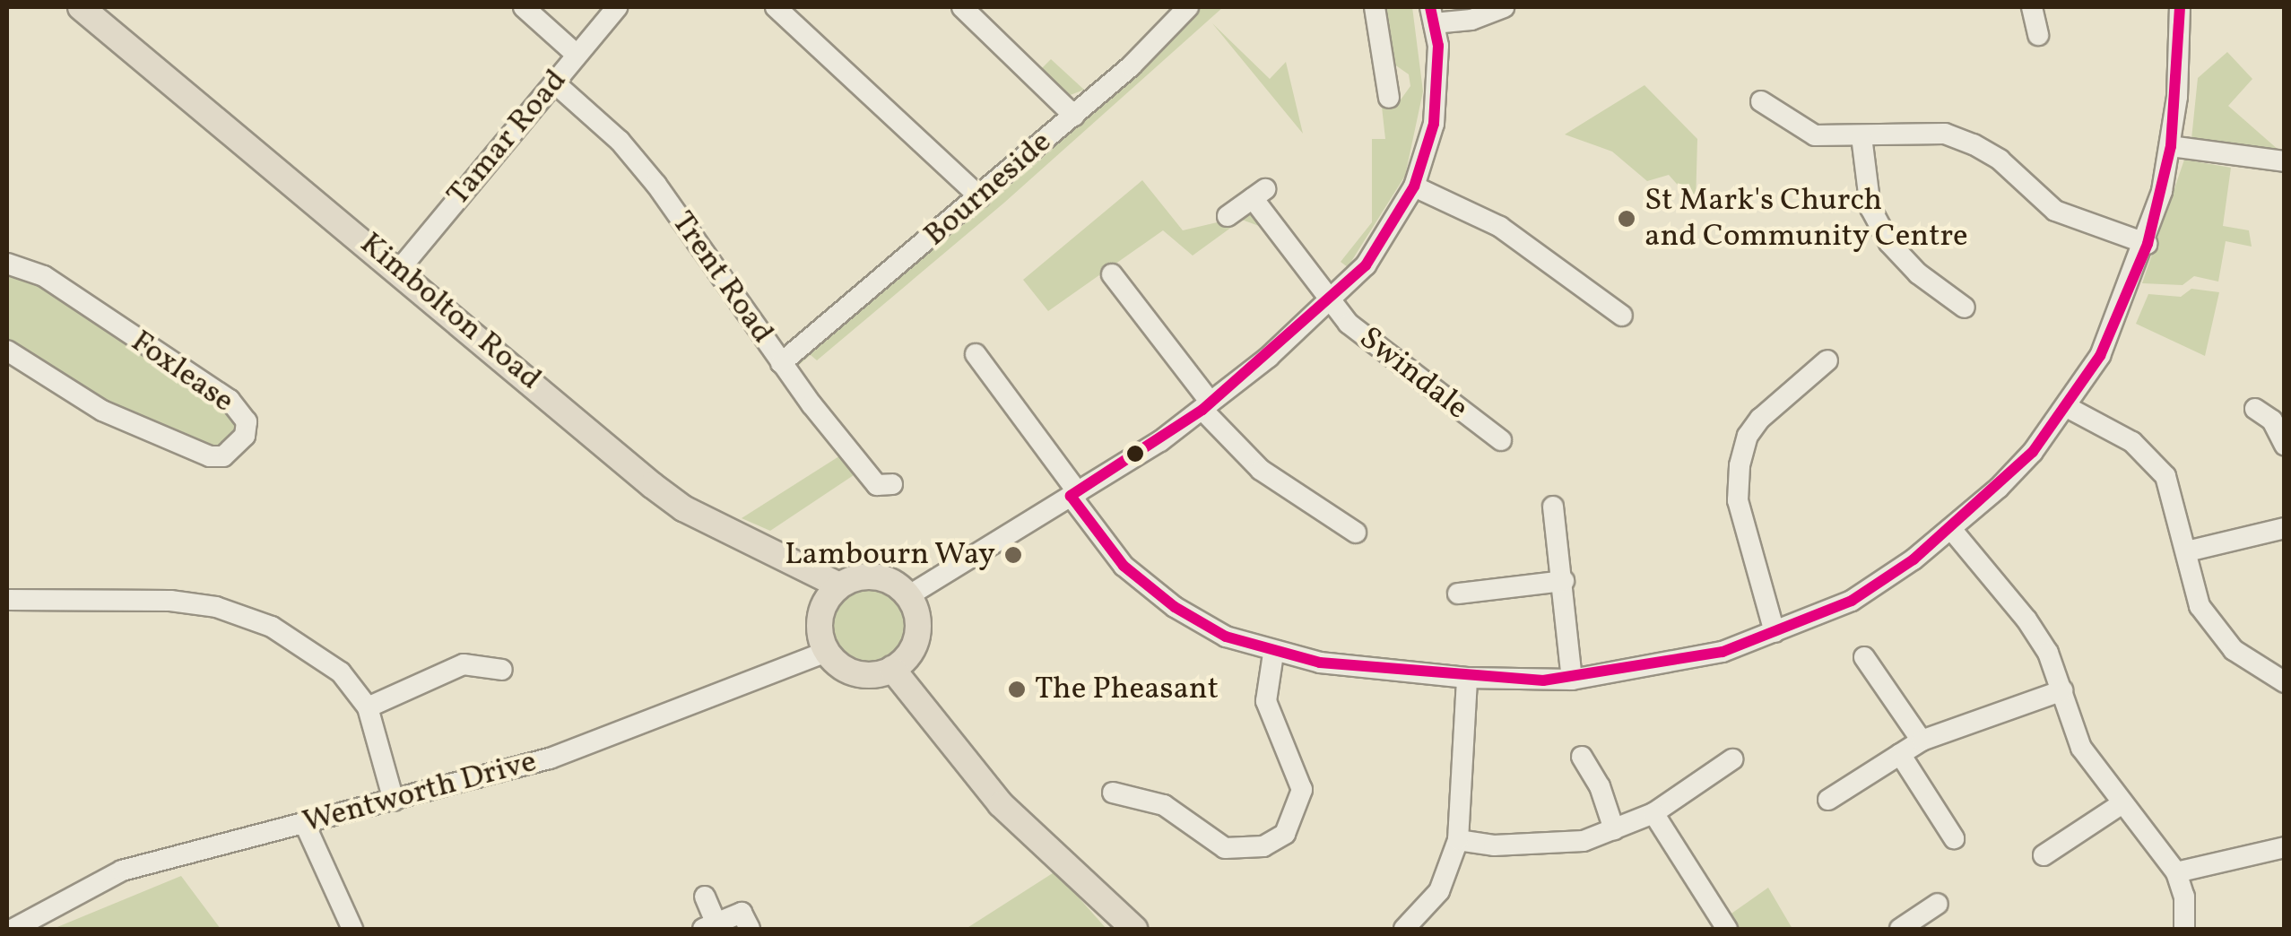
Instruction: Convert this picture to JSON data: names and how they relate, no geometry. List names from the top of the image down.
{
  "streets": {
    "main road": ["Kimbolton Road"],
    "street": [
      "Tamar Road",
      "Bourneside",
      "Trent Road",
      "Foxlease",
      "Swindale",
      "Wentworth Drive"
    ]
  },
  "crossings": [
    ["Tamar Road", "Trent Road"],
    ["Tamar Road", "Kimbolton Road"],
    ["Bourneside", "Trent Road"],
    ["Kimbolton Road", "Wentworth Drive"]
  ],
  "places": ["St Mark's Church and Community Centre", "Lambourn Way", "The Pheasant"]
}
